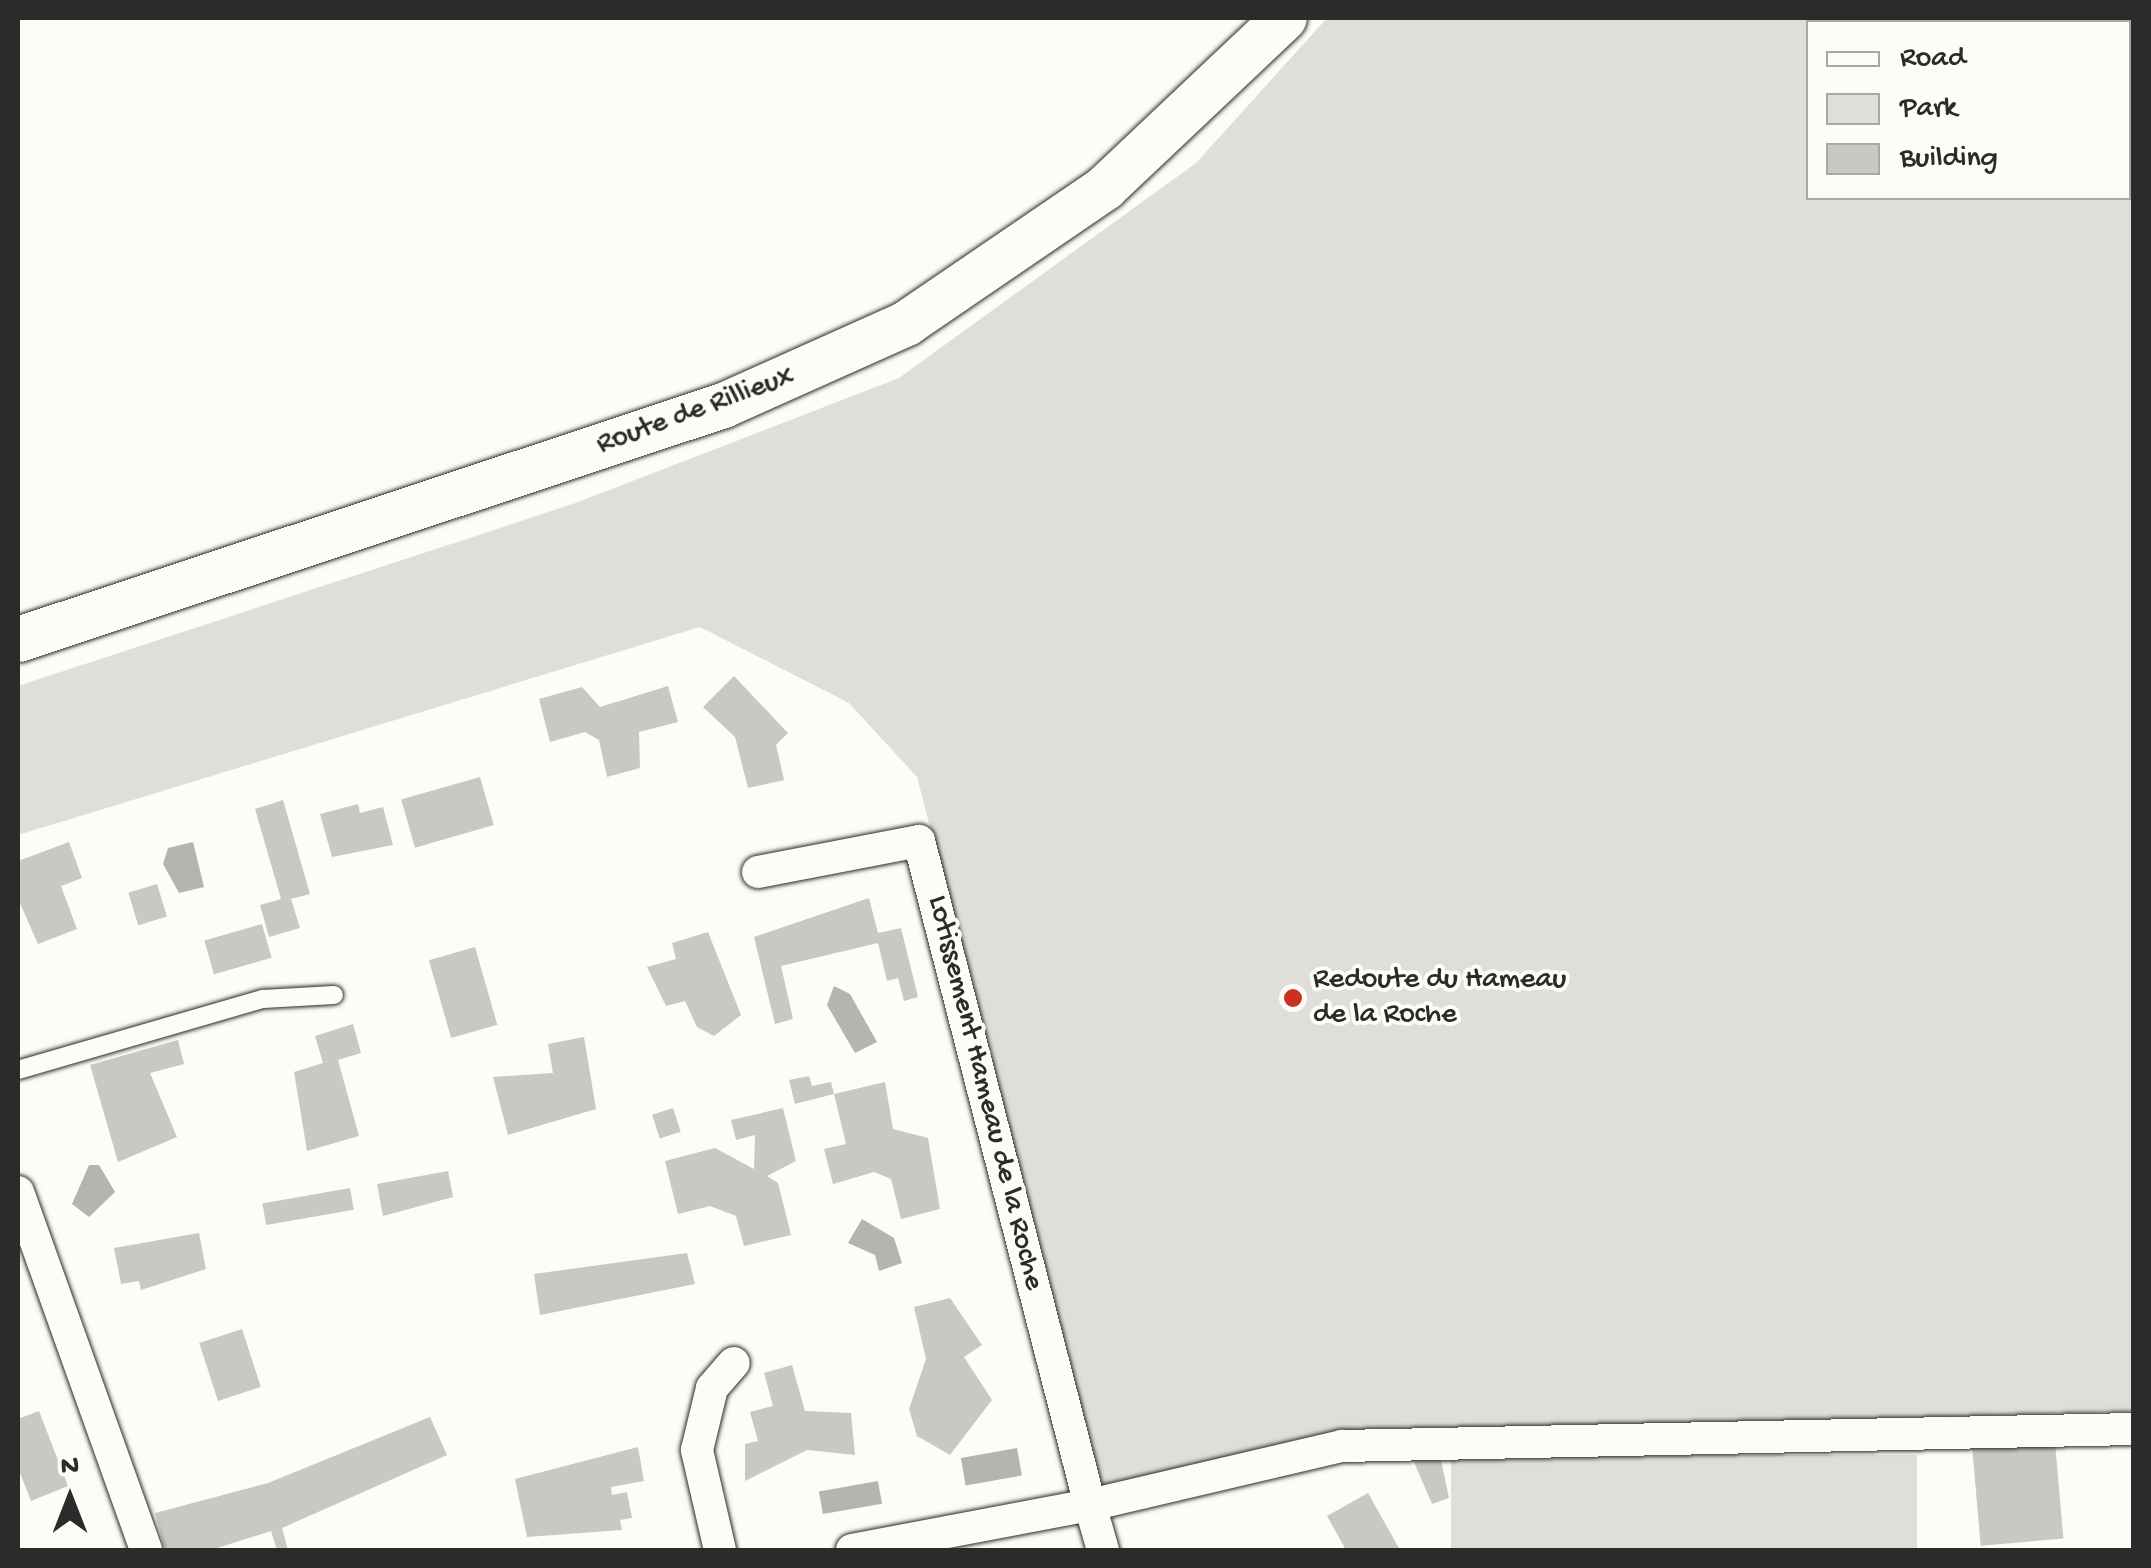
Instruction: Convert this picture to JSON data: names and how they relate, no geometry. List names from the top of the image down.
{
  "streets": {
    "street": ["Route de Rillieux", "Lotissement Hameau de la Roche"]
  },
  "places": ["Redoute du Hameau de la Roche"],
  "legend": ["Road", "Park", "Building"],
  "north": "top"
}
